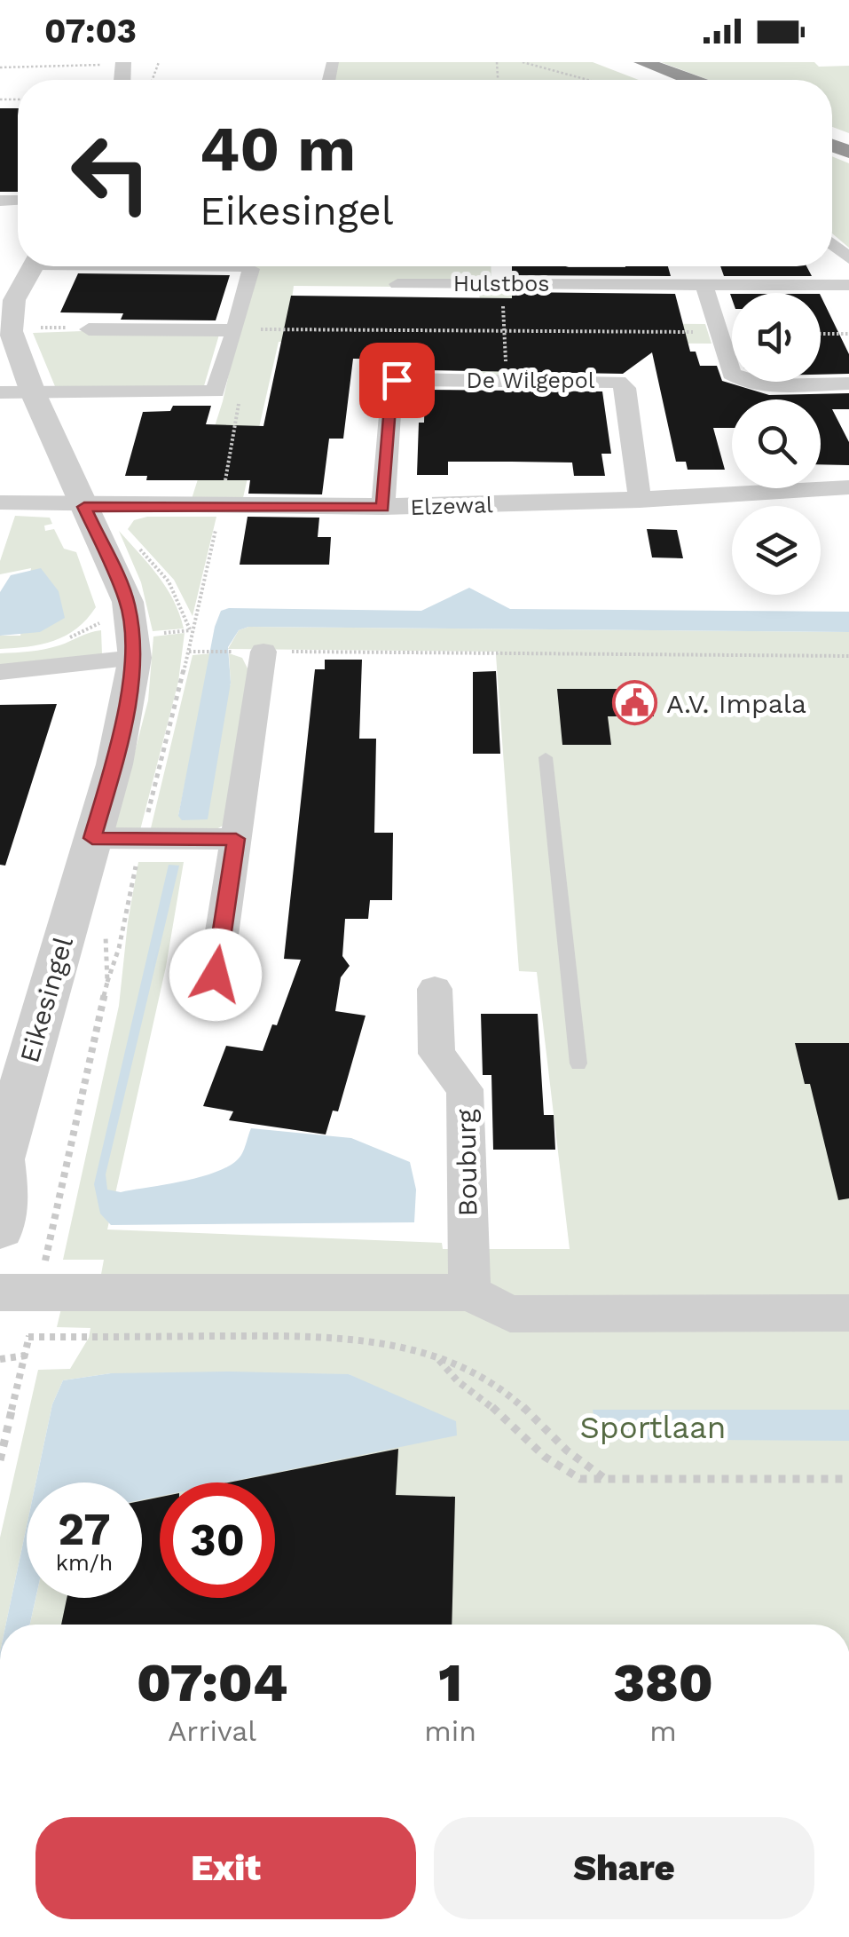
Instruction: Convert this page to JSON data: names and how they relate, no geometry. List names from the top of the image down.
{
  "streets": {
    "street": [
      "Hulstbos",
      "De Wilgepol",
      "Elzewal",
      "Eikesingel",
      "Bouburg"
    ]
  },
  "crossings": [
    ["De Wilgepol", "Elzewal"],
    ["Elzewal", "Eikesingel"]
  ],
  "parks": ["Sportlaan"],
  "places": {
    "public building": ["A.V. Impala"]
  },
  "page": {
    "status": "07:03",
    "turn": ["40 m", "Eikesingel"],
    "speed": "27 km/h",
    "limit": "30",
    "eta": [
      "07:04",
      "Arrival",
      "1",
      "min",
      "380",
      "m"
    ],
    "buttons": ["Exit", "Share"]
  }
}
